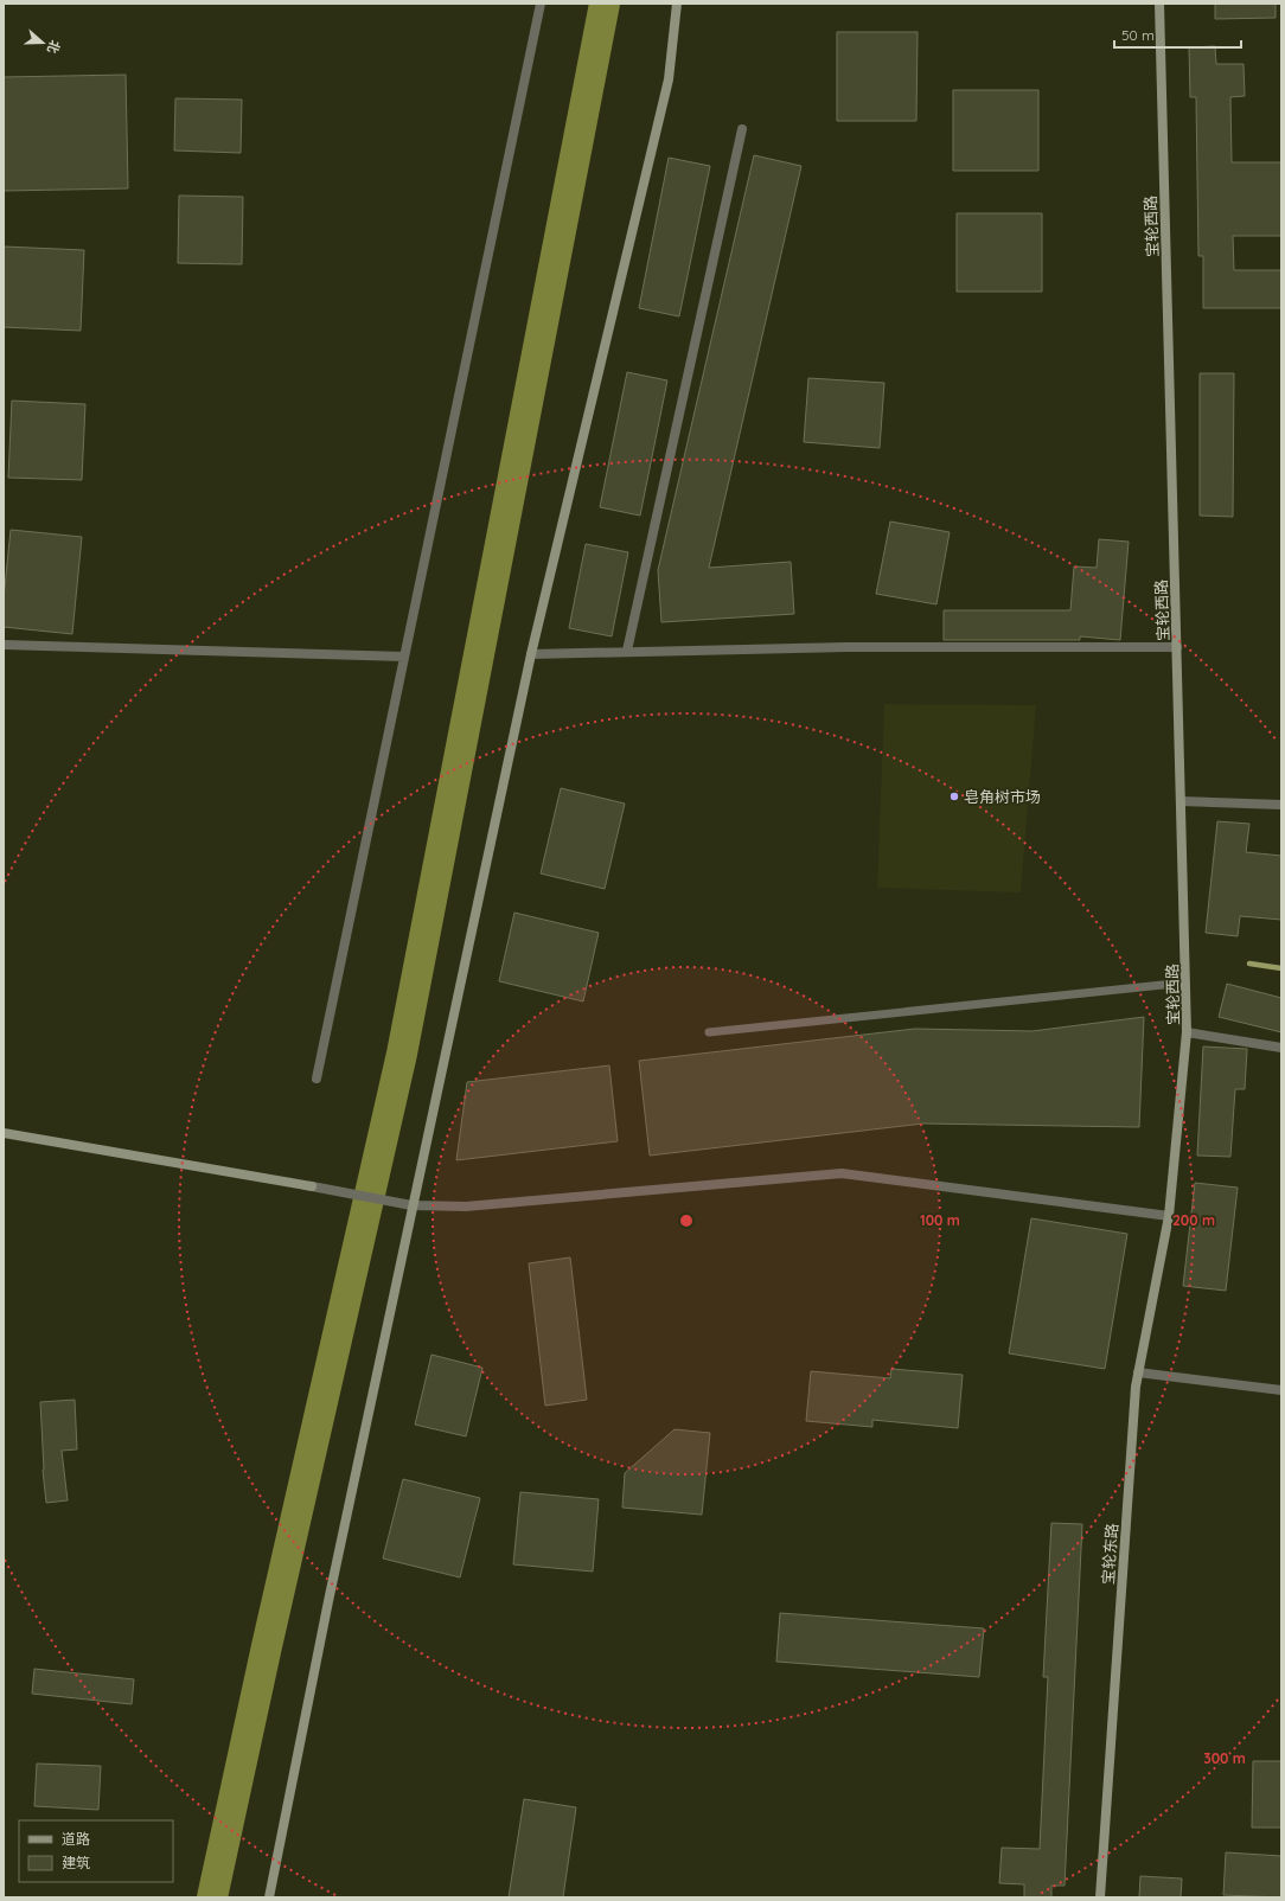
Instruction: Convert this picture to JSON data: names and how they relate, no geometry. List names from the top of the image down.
{
  "streets": {
    "street": ["宝轮西路", "宝轮东路"]
  },
  "crossings": [
    ["宝轮西路", "宝轮东路"]
  ],
  "places": ["皂角树市场"],
  "legend": ["道路", "建筑"],
  "scale_bar": "50 m",
  "north": "right",
  "rings": ["100 m", "200 m", "300 m"]
}
